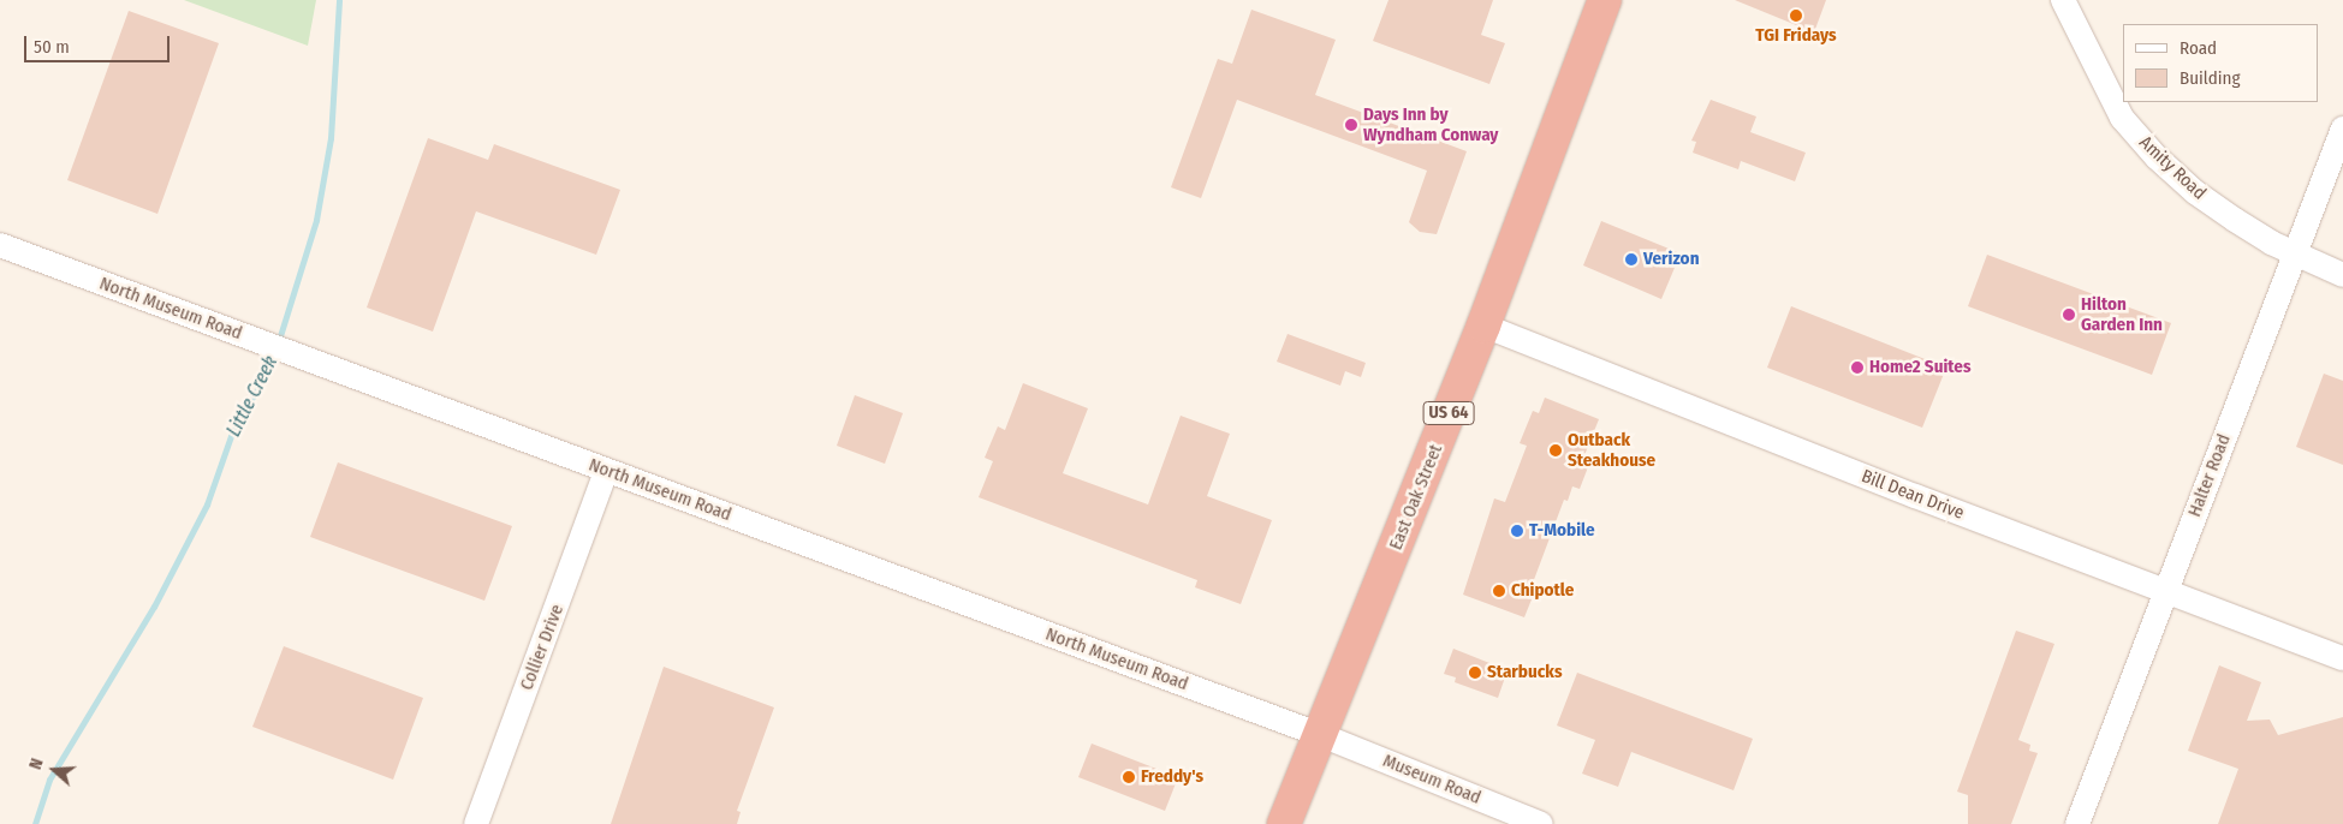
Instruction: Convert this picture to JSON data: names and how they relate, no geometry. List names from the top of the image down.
{
  "streets": {
    "highway": ["US 64", "East Oak Street"],
    "street": [
      "Amity Road",
      "North Museum Road",
      "Halter Road",
      "Bill Dean Drive",
      "Collier Drive",
      "Museum Road"
    ]
  },
  "crossings": [
    ["Amity Road", "Halter Road"],
    ["North Museum Road", "East Oak Street"],
    ["North Museum Road", "Collier Drive"],
    ["North Museum Road", "Museum Road"],
    ["Halter Road", "Bill Dean Drive"],
    ["Bill Dean Drive", "East Oak Street"],
    ["East Oak Street", "Museum Road"]
  ],
  "water": ["Little Creek"],
  "places": [
    "TGI Fridays",
    "Days Inn by Wyndham Conway",
    "Verizon",
    "Hilton Garden Inn",
    "Home2 Suites",
    "Outback Steakhouse",
    "T-Mobile",
    "Chipotle",
    "Starbucks",
    "Freddy's"
  ],
  "legend": ["Road", "Building"],
  "scale_bar": "50 m",
  "north": "left"
}
